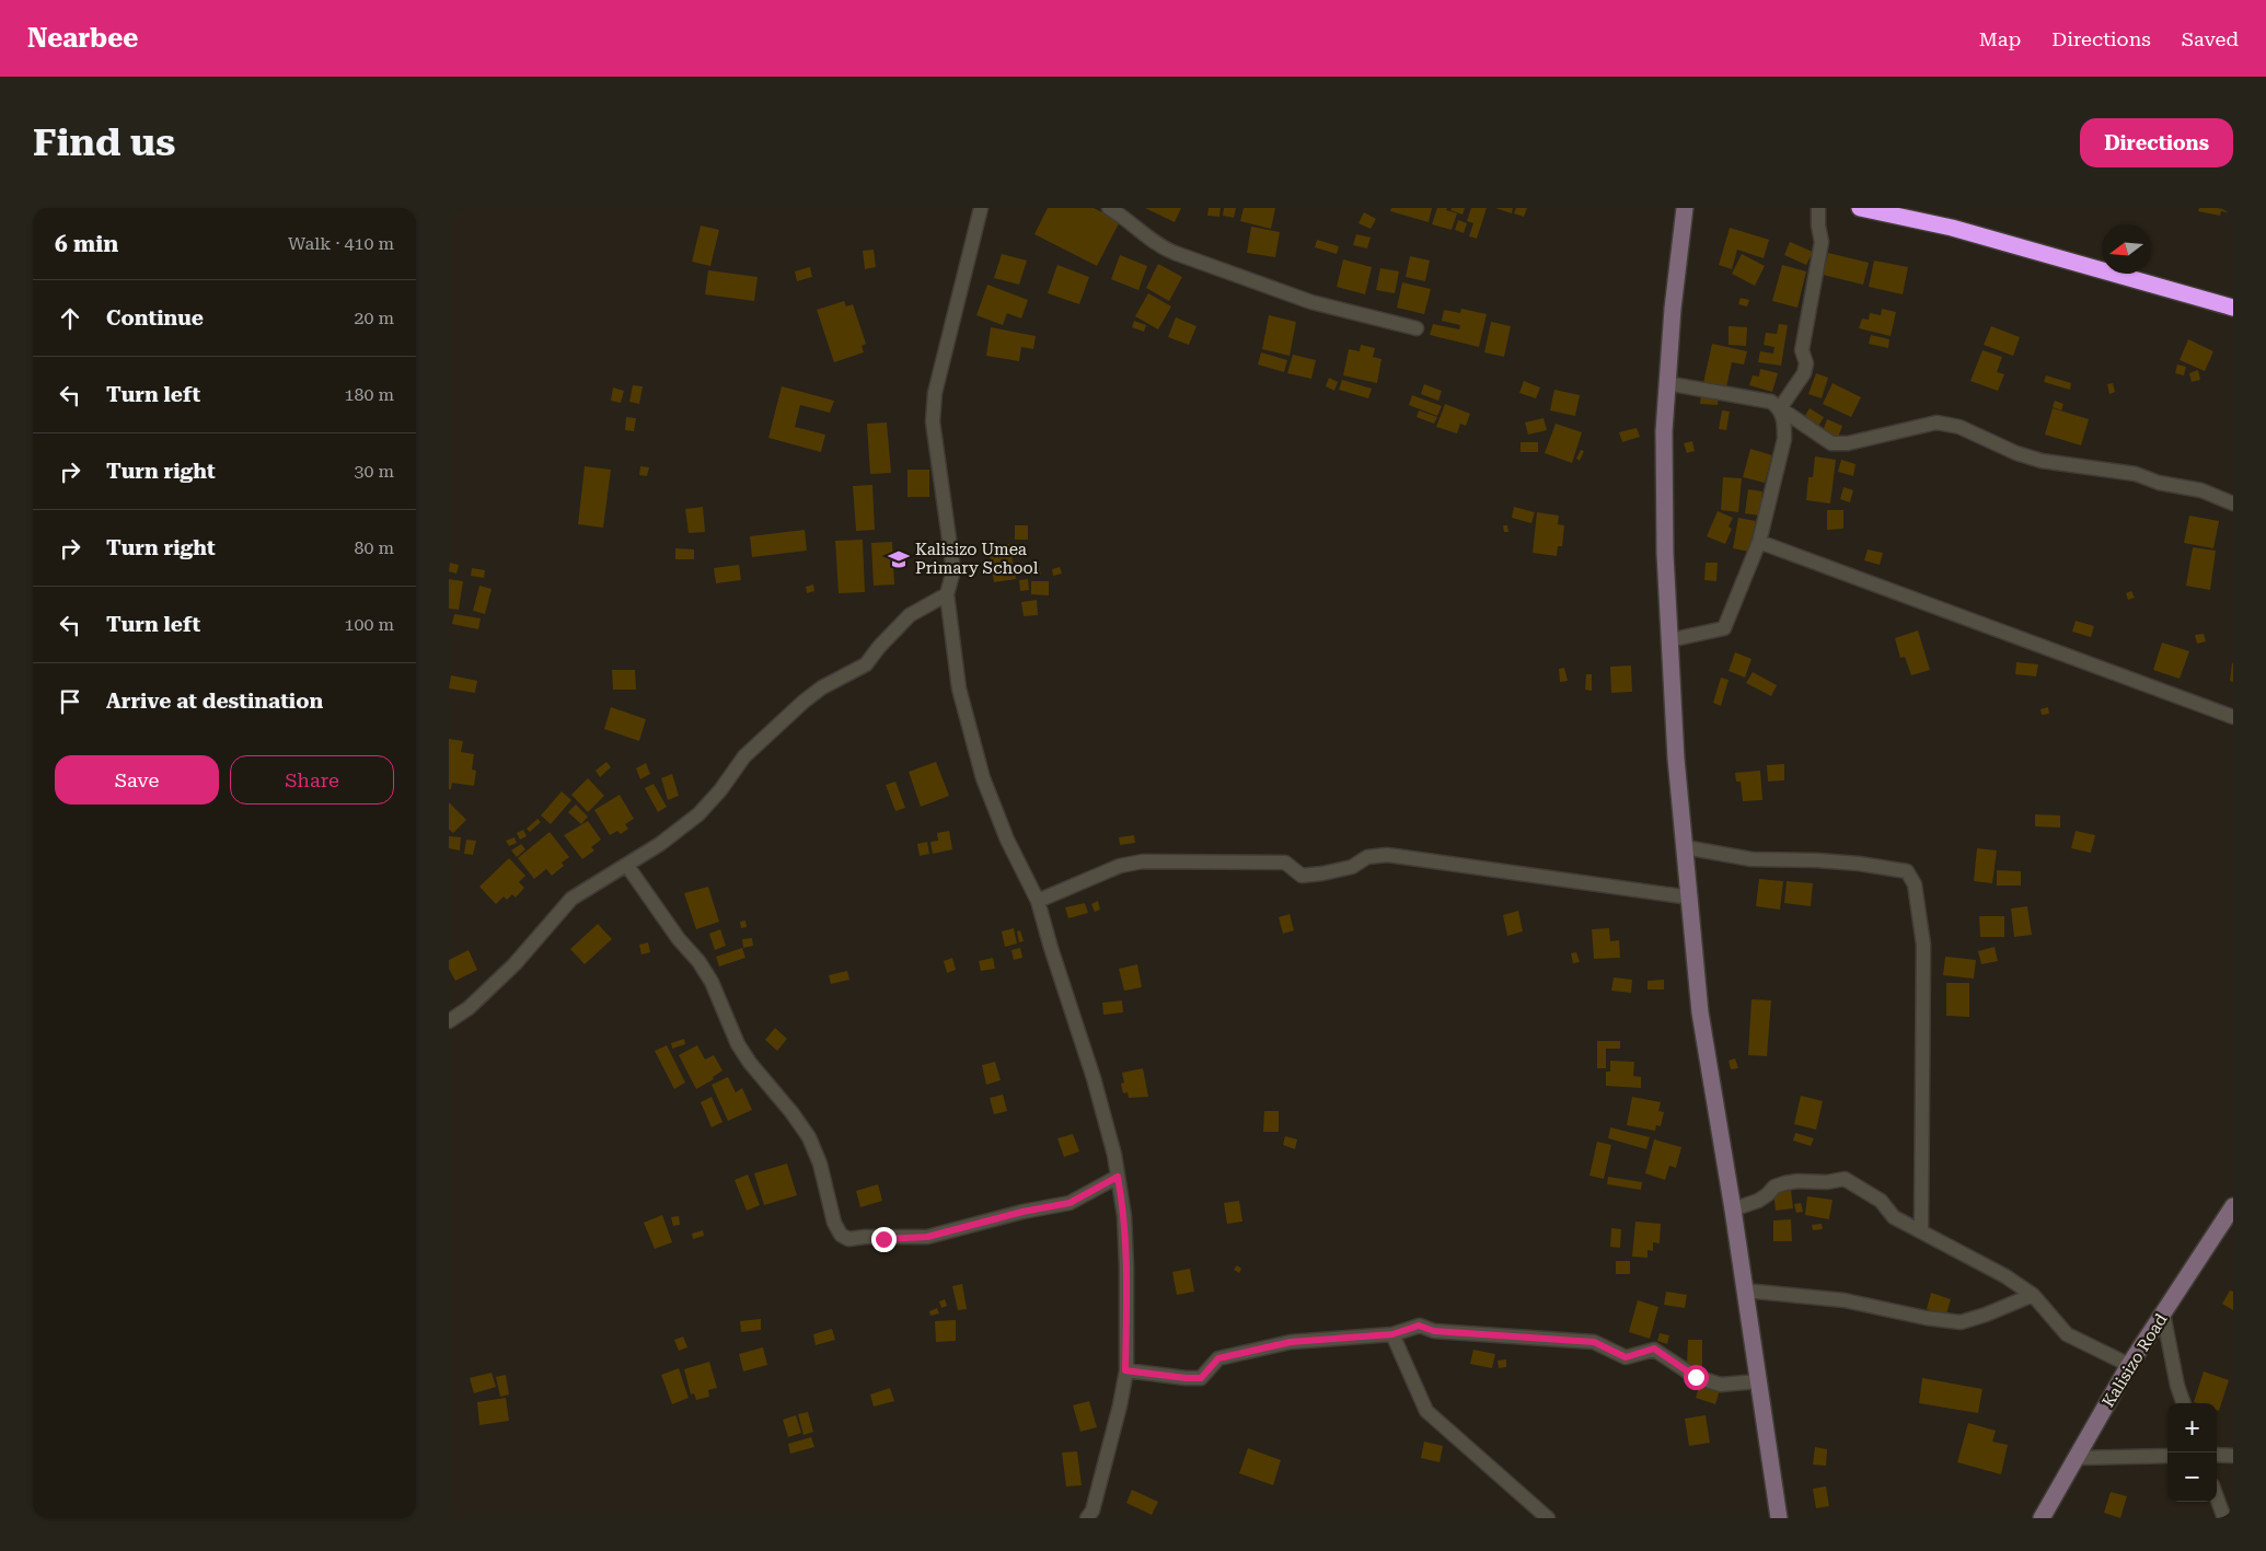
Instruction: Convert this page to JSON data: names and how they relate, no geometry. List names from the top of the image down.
{
  "streets": {
    "street": ["Kalisizo Road"]
  },
  "places": {
    "school or university": ["Kalisizo Umea Primary School"]
  },
  "north": "left",
  "page": {
    "header": "Nearbee",
    "nav": ["Map", "Directions", "Saved"],
    "buttons": [
      "Directions",
      ["Save", "Share"]
    ],
    "title": "Find us",
    "heading": ["6 min", "Walk · 410 m"],
    "list": [
      ["Continue", "20 m"],
      ["Turn left", "180 m"],
      ["Turn right", "30 m"],
      ["Turn right", "80 m"],
      ["Turn left", "100 m"],
      "Arrive at destination"
    ],
    "map_buttons": ["+", "−"]
  }
}
